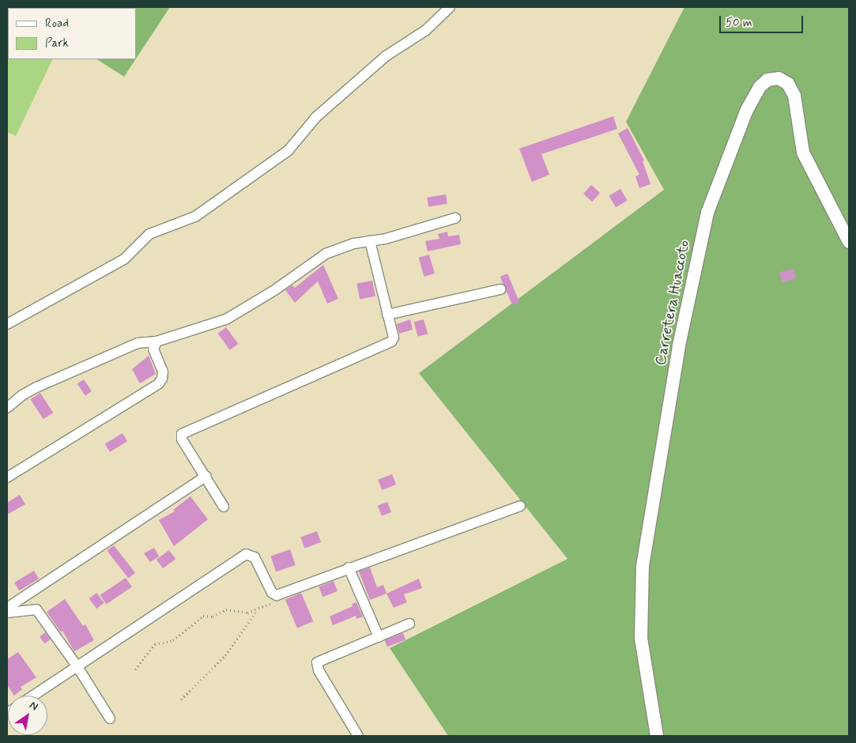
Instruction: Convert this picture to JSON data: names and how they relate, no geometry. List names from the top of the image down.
{
  "streets": {
    "street": ["Carretera Huaccoto"]
  },
  "legend": ["Road", "Park"],
  "scale_bar": "50 m",
  "north": "top right"
}
